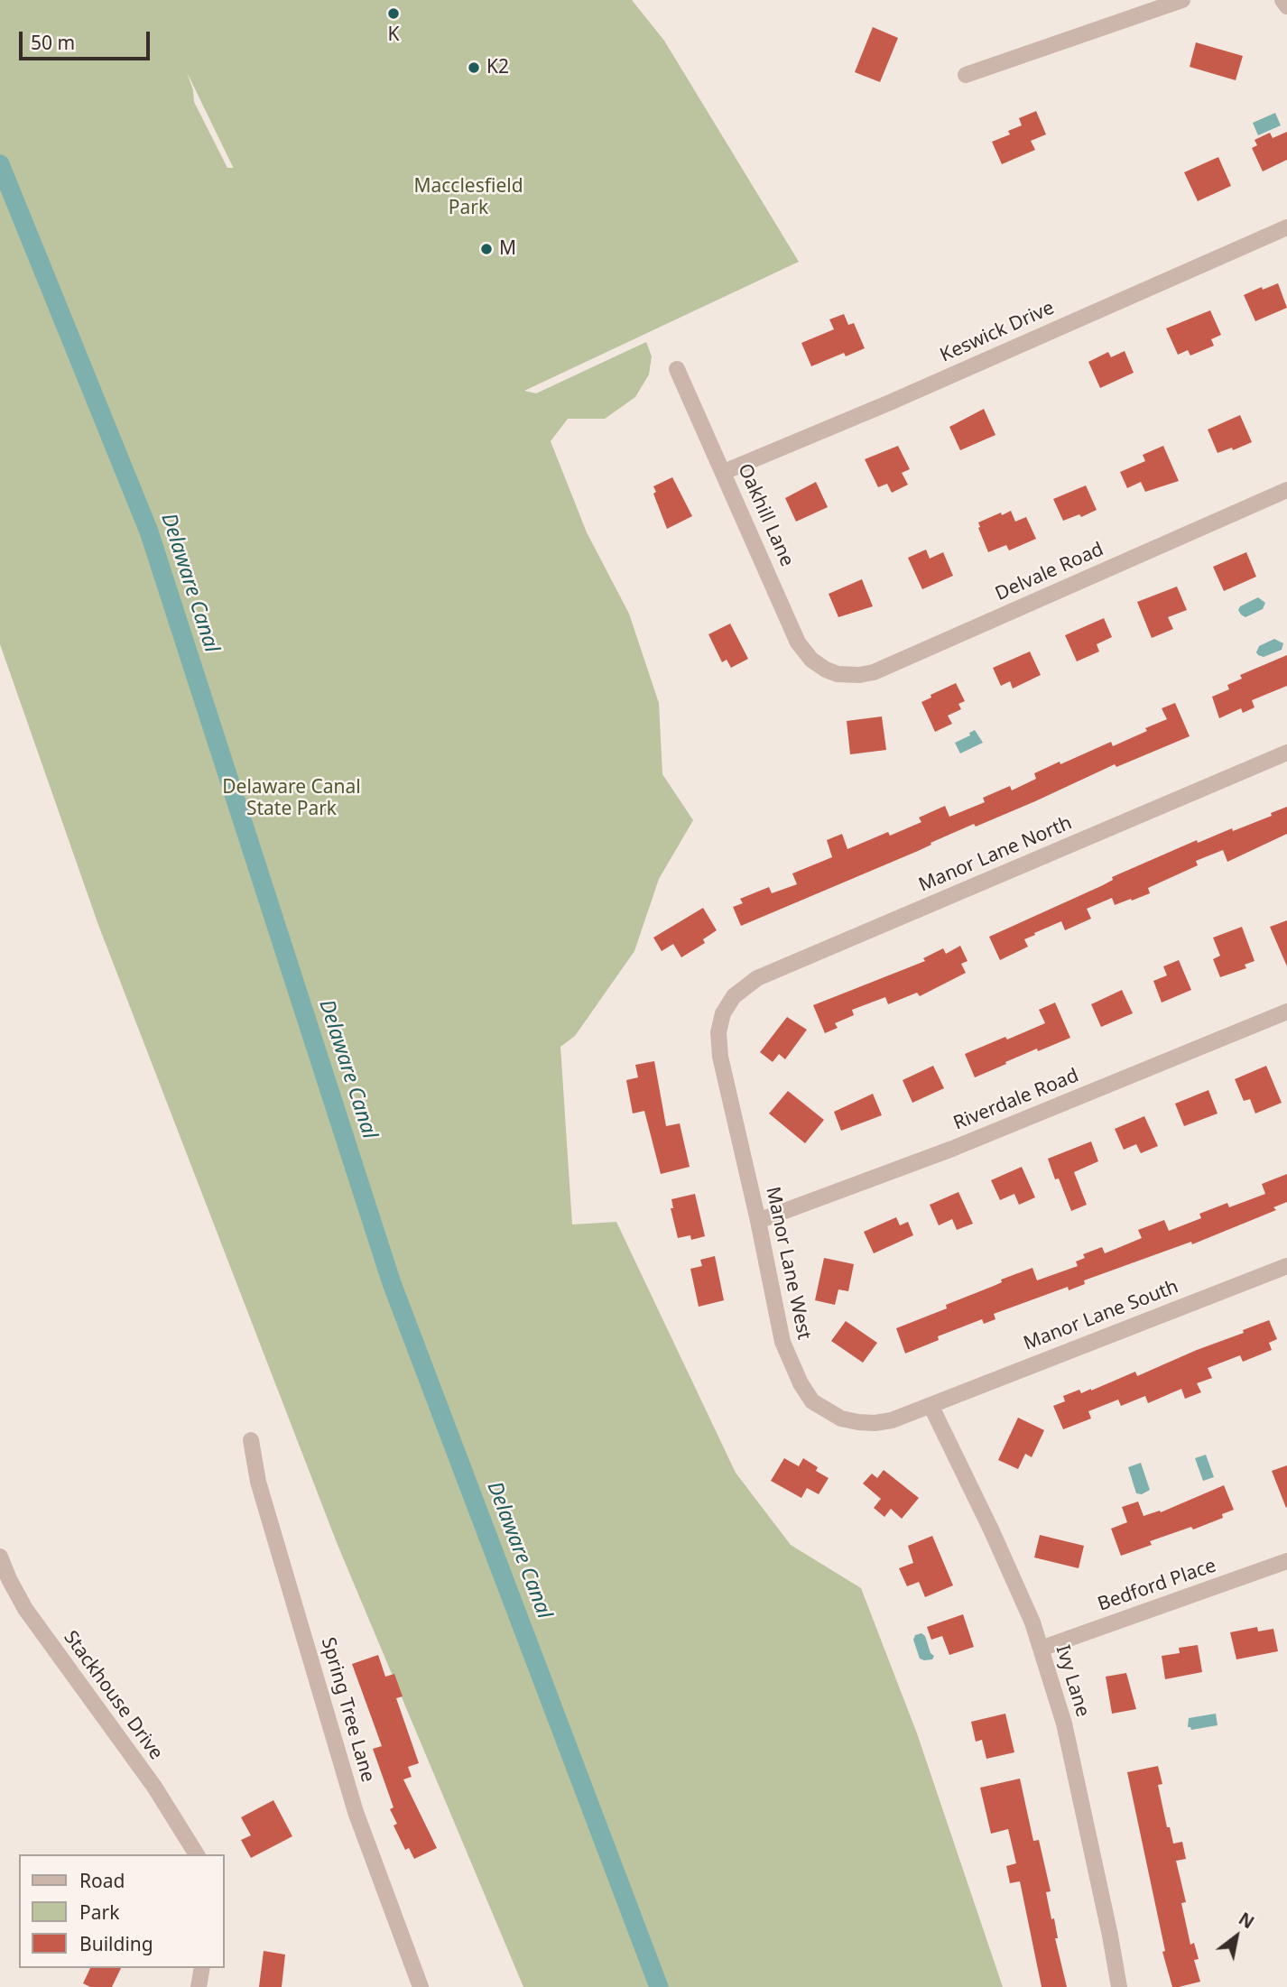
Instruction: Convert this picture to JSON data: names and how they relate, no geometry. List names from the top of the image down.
{
  "streets": {
    "street": [
      "Keswick Drive",
      "Oakhill Lane",
      "Delvale Road",
      "Manor Lane North",
      "Riverdale Road",
      "Manor Lane West",
      "Manor Lane South",
      "Bedford Place",
      "Ivy Lane",
      "Stackhouse Drive",
      "Spring Tree Lane"
    ]
  },
  "crossings": [
    ["Keswick Drive", "Oakhill Lane"],
    ["Oakhill Lane", "Delvale Road"],
    ["Manor Lane North", "Manor Lane West"],
    ["Riverdale Road", "Manor Lane West"],
    ["Manor Lane West", "Manor Lane South"],
    ["Manor Lane West", "Ivy Lane"],
    ["Manor Lane South", "Ivy Lane"],
    ["Bedford Place", "Ivy Lane"]
  ],
  "water": ["Delaware Canal"],
  "parks": ["Macclesfield Park", "Delaware Canal State Park"],
  "places": ["K", "K2", "M"],
  "legend": ["Road", "Park", "Building"],
  "scale_bar": "50 m",
  "north": "top right"
}
